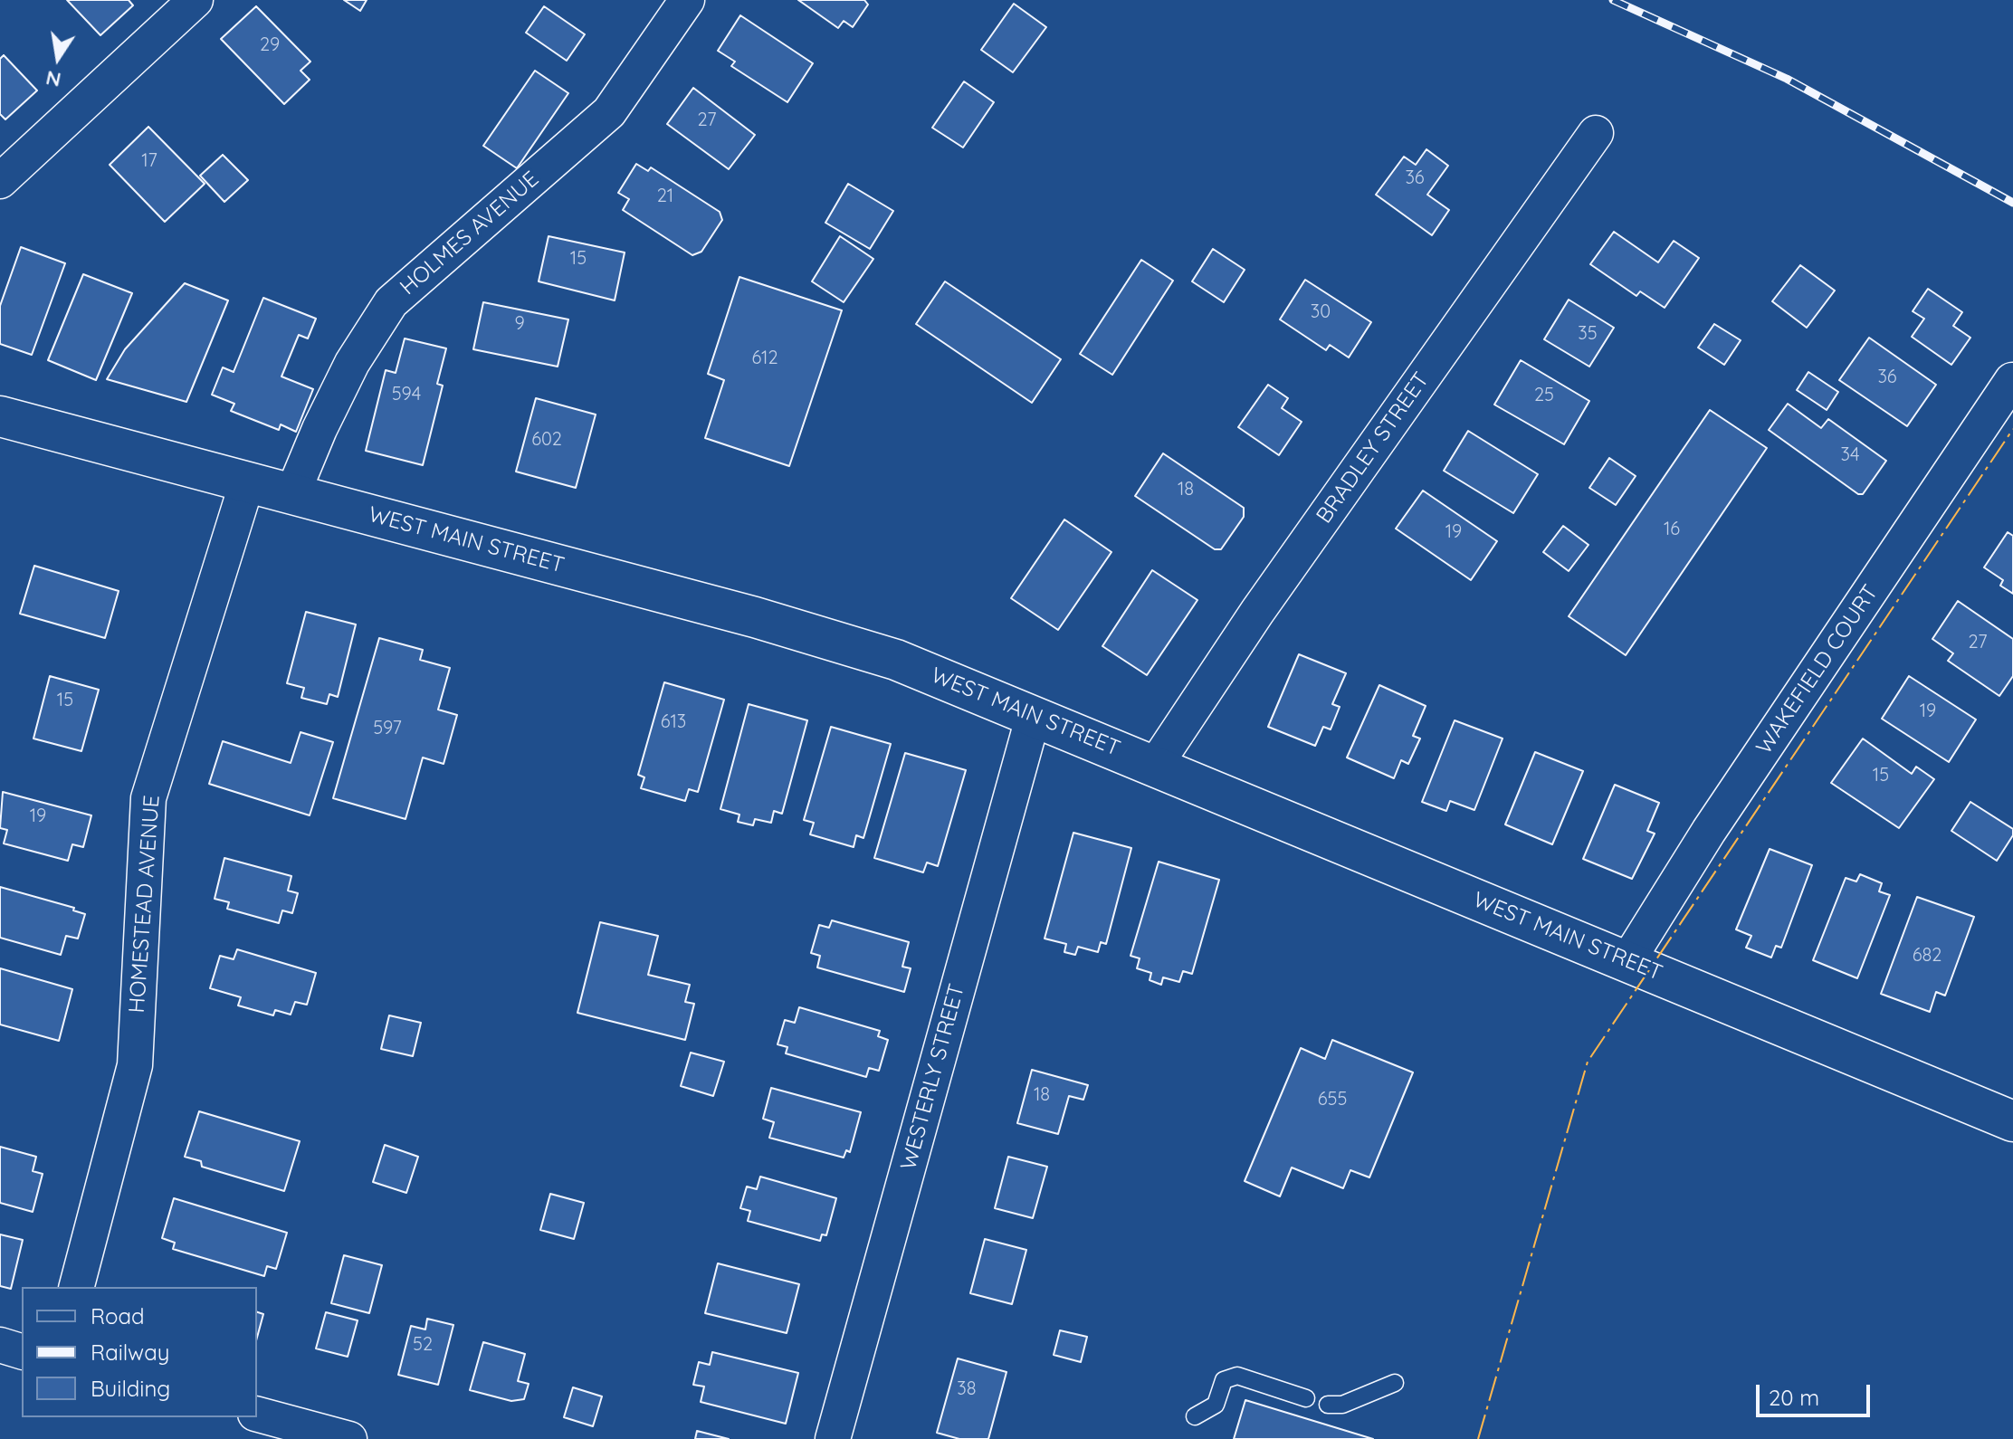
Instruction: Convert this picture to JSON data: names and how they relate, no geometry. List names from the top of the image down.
{
  "streets": {
    "main road": ["WEST MAIN STREET"],
    "street": [
      "HOLMES AVENUE",
      "BRADLEY STREET",
      "WAKEFIELD COURT",
      "HOMESTEAD AVENUE",
      "WESTERLY STREET"
    ]
  },
  "crossings": [
    ["HOLMES AVENUE", "WEST MAIN STREET"],
    ["BRADLEY STREET", "WEST MAIN STREET"],
    ["WEST MAIN STREET", "WAKEFIELD COURT"],
    ["WEST MAIN STREET", "HOMESTEAD AVENUE"],
    ["WEST MAIN STREET", "WESTERLY STREET"]
  ],
  "house_numbers": [
    "29",
    "27",
    "17",
    "36",
    "21",
    "15",
    "30",
    "9",
    "35",
    "612",
    "36",
    "594",
    "25",
    "602",
    "34",
    "18",
    "16",
    "19",
    "27",
    "15",
    "19",
    "613",
    "597",
    "15",
    "19",
    "682",
    "18",
    "655",
    "52",
    "38"
  ],
  "legend": ["Road", "Railway", "Building"],
  "scale_bar": "20 m",
  "north": "bottom"
}
